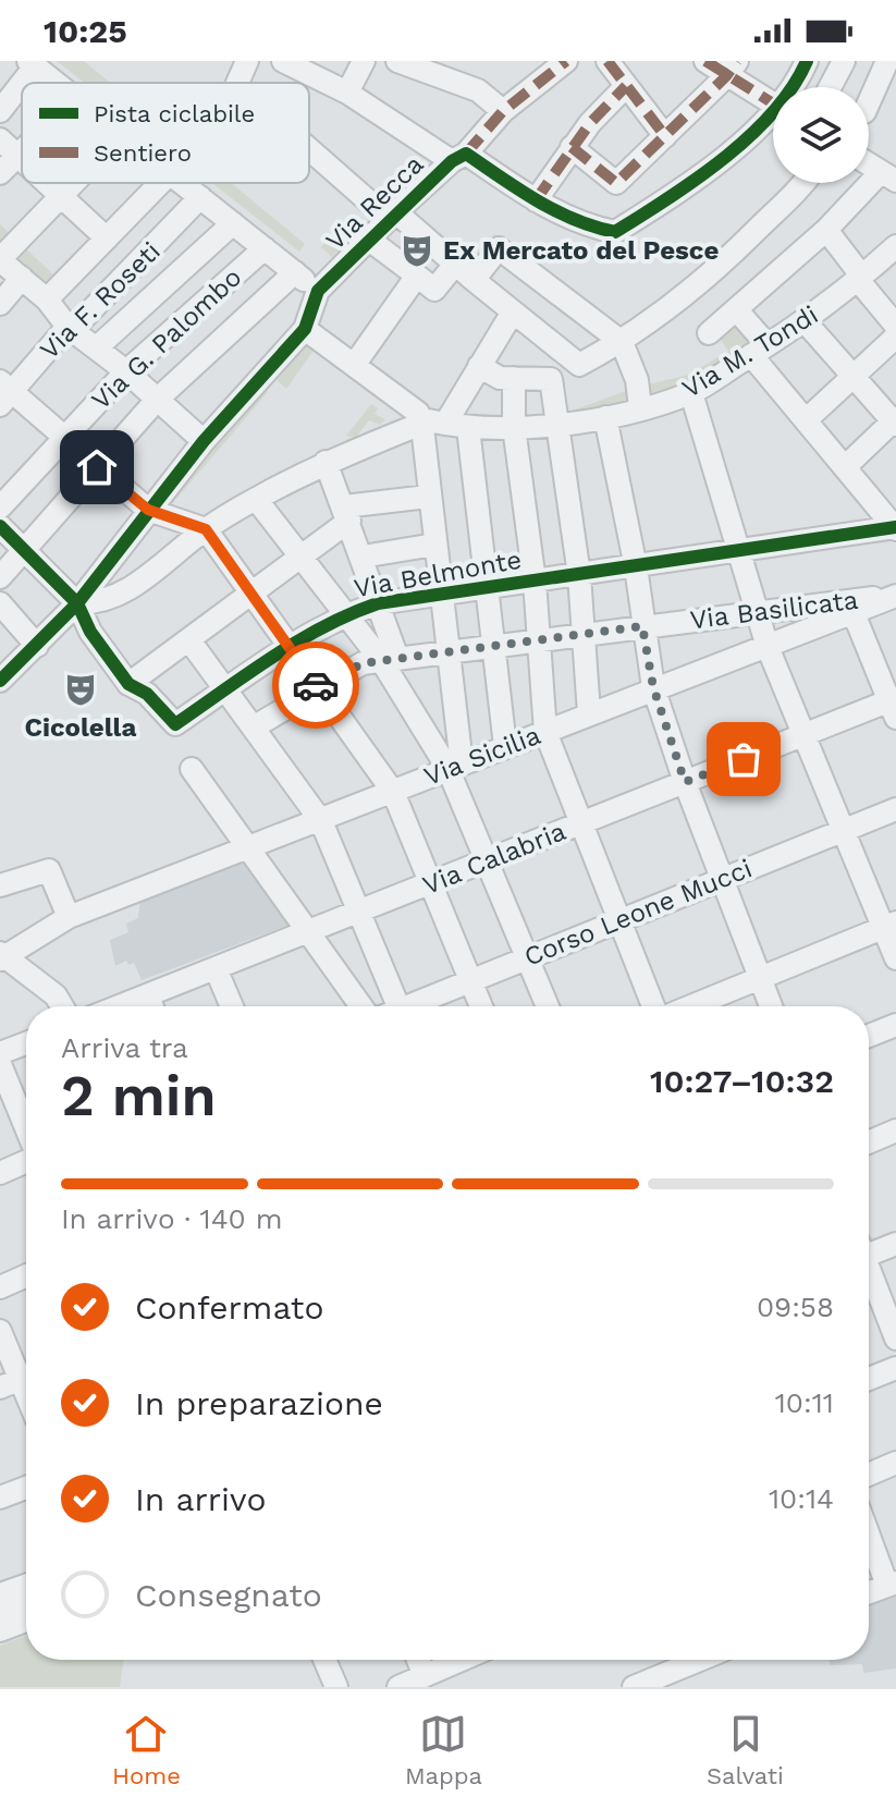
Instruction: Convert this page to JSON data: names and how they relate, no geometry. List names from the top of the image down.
{
  "streets": {
    "street": [
      "Via Recca",
      "Via F. Roseti",
      "Via G. Palombo",
      "Via M. Tondi",
      "Via Belmonte",
      "Via Basilicata",
      "Via Sicilia",
      "Via Calabria",
      "Corso Leone Mucci"
    ]
  },
  "crossings": [
    ["Via Basilicata", "Via Sicilia"]
  ],
  "places": {
    "theatre": ["Ex Mercato del Pesce", "Cicolella"]
  },
  "legend": ["Pista ciclabile", "Sentiero"],
  "page": {
    "status": "10:25",
    "heading": ["2 min", "Arriva tra", "10:27–10:32"],
    "bar": "In arrivo · 140 m",
    "list": [
      ["Confermato", "09:58"],
      ["In preparazione", "10:11"],
      ["In arrivo", "10:14"],
      "Consegnato"
    ],
    "tabs": ["Home", "Mappa", "Salvati"]
  }
}
